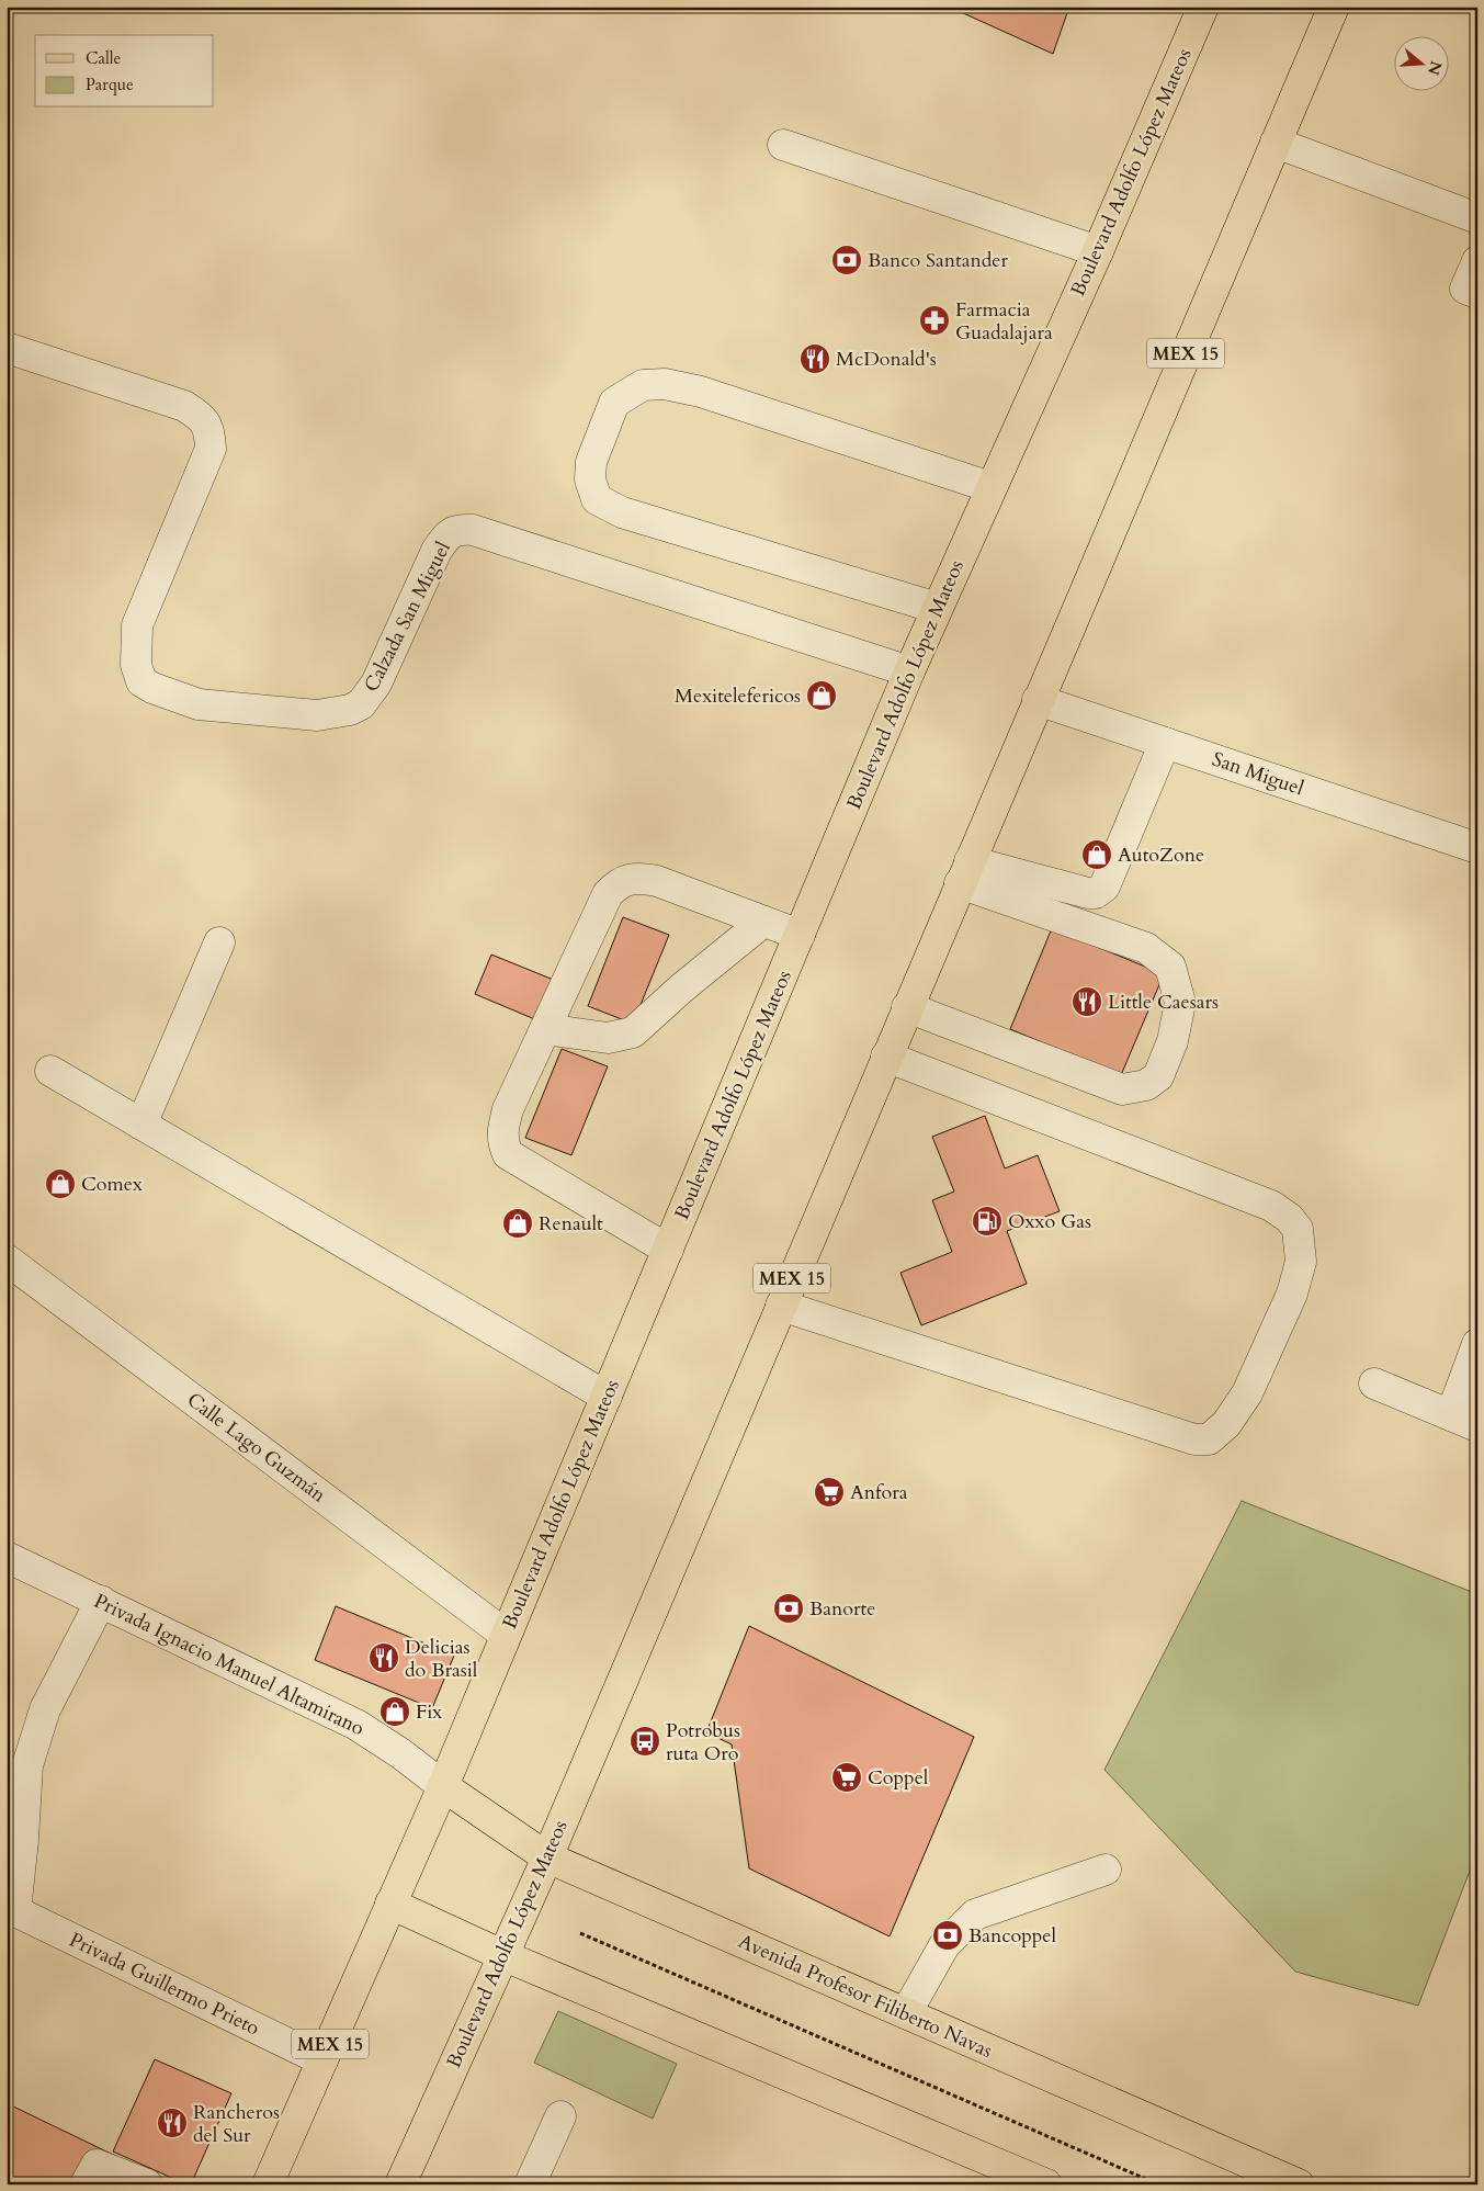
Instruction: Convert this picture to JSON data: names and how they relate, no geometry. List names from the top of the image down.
{
  "streets": {
    "main road": ["Boulevard Adolfo López Mateos", "MEX 15", "Avenida Profesor Filiberto Navas"],
    "street": [
      "Calzada San Miguel",
      "San Miguel",
      "Calle Lago Guzmán",
      "Privada Ignacio Manuel Altamirano",
      "Privada Guillermo Prieto"
    ]
  },
  "crossings": [
    ["Boulevard Adolfo López Mateos", "Calzada San Miguel"],
    ["Boulevard Adolfo López Mateos", "San Miguel"],
    ["Boulevard Adolfo López Mateos", "Calle Lago Guzmán"],
    ["Boulevard Adolfo López Mateos", "Privada Ignacio Manuel Altamirano"],
    ["Boulevard Adolfo López Mateos", "Privada Guillermo Prieto"],
    ["Boulevard Adolfo López Mateos", "Avenida Profesor Filiberto Navas"],
    ["Privada Ignacio Manuel Altamirano", "Avenida Profesor Filiberto Navas"]
  ],
  "places": {
    "bank": ["Banco Santander", "Banorte", "Bancoppel"],
    "pharmacy": ["Farmacia Guadalajara"],
    "restaurant": [
      "McDonald's",
      "Little Caesars",
      "Delicias do Brasil",
      "Rancheros del Sur"
    ],
    "shop": [
      "Mexitelefericos",
      "AutoZone",
      "Comex",
      "Renault",
      "Fix"
    ],
    "fuel station": ["Oxxo Gas"],
    "supermarket": ["Anfora", "Coppel"],
    "bus stop": ["Potrobus ruta Oro"]
  },
  "legend": ["Calle", "Parque"],
  "north": "right"
}
